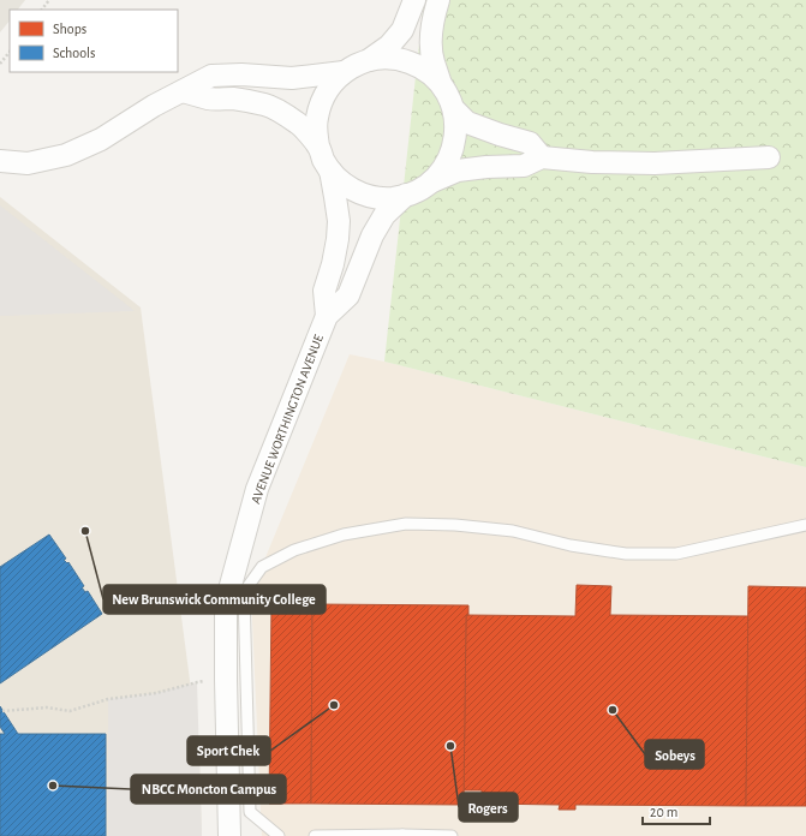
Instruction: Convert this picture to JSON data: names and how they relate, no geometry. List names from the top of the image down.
{
  "streets": {
    "street": ["AVENUE WORTHINGTON AVENUE"]
  },
  "places": [
    "New Brunswick Community College",
    "Sport Chek",
    "Sobeys",
    "Rogers",
    "NBCC Moncton Campus"
  ],
  "legend": ["Shops", "Schools"],
  "scale_bar": "20 m"
}
